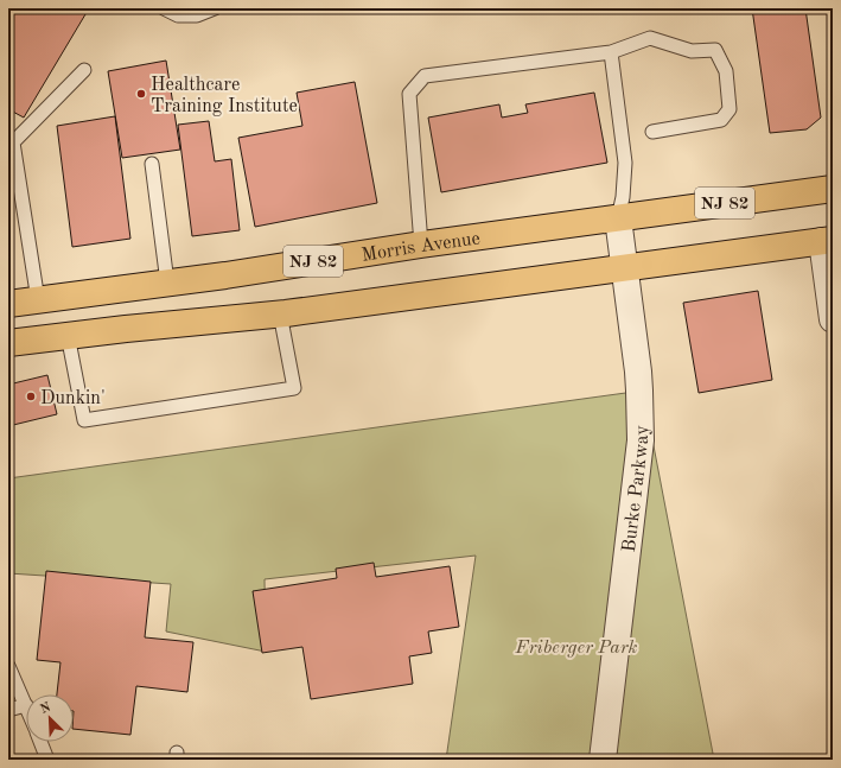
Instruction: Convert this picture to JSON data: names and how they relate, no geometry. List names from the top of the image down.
{
  "streets": {
    "main road": ["NJ 82", "Morris Avenue"],
    "street": ["Burke Parkway"]
  },
  "crossings": [
    ["Morris Avenue", "Burke Parkway"]
  ],
  "parks": ["Friberger Park"],
  "places": ["Healthcare Training Institute", "Dunkin'"],
  "north": "top left"
}
